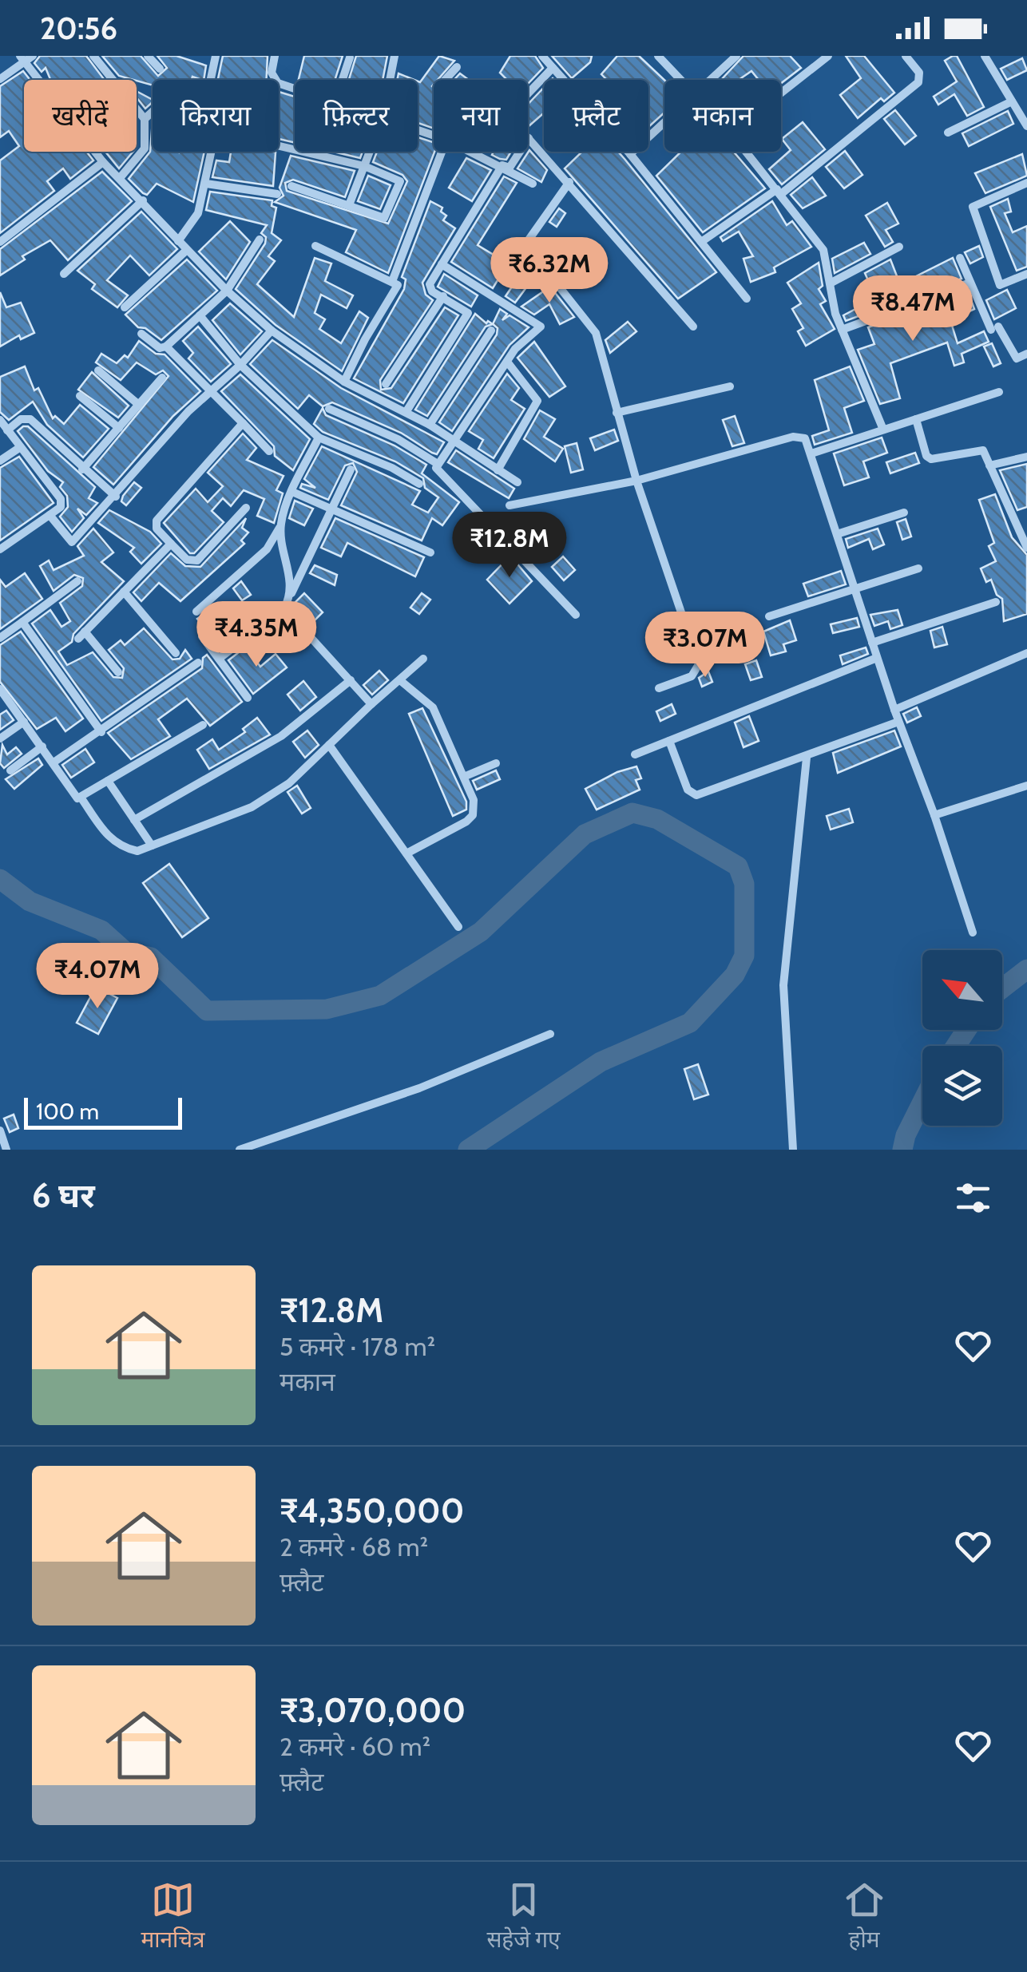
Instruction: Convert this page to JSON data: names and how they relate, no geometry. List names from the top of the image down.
{
  "scale_bar": "100 m",
  "north": "top left",
  "page": {
    "status": "20:56",
    "chip": [
      "खरीदें",
      "किराया",
      "फ़िल्टर",
      "नया",
      "फ़्लैट",
      "मकान"
    ],
    "price": [
      "₹6.32M",
      "₹8.47M",
      "₹12.8M",
      "₹4.35M",
      "₹3.07M",
      "₹4.07M"
    ],
    "scale": "100 m",
    "heading": "6 घर",
    "list": [
      {
        "name": "₹12.8M",
        "note": "5 कमरे · 178 m² · मकान"
      },
      {
        "name": "₹4,350,000",
        "note": "2 कमरे · 68 m² · फ़्लैट"
      },
      {
        "name": "₹3,070,000",
        "note": "2 कमरे · 60 m² · फ़्लैट"
      }
    ],
    "tabs": ["मानचित्र", "सहेजे गए", "होम"]
  }
}
